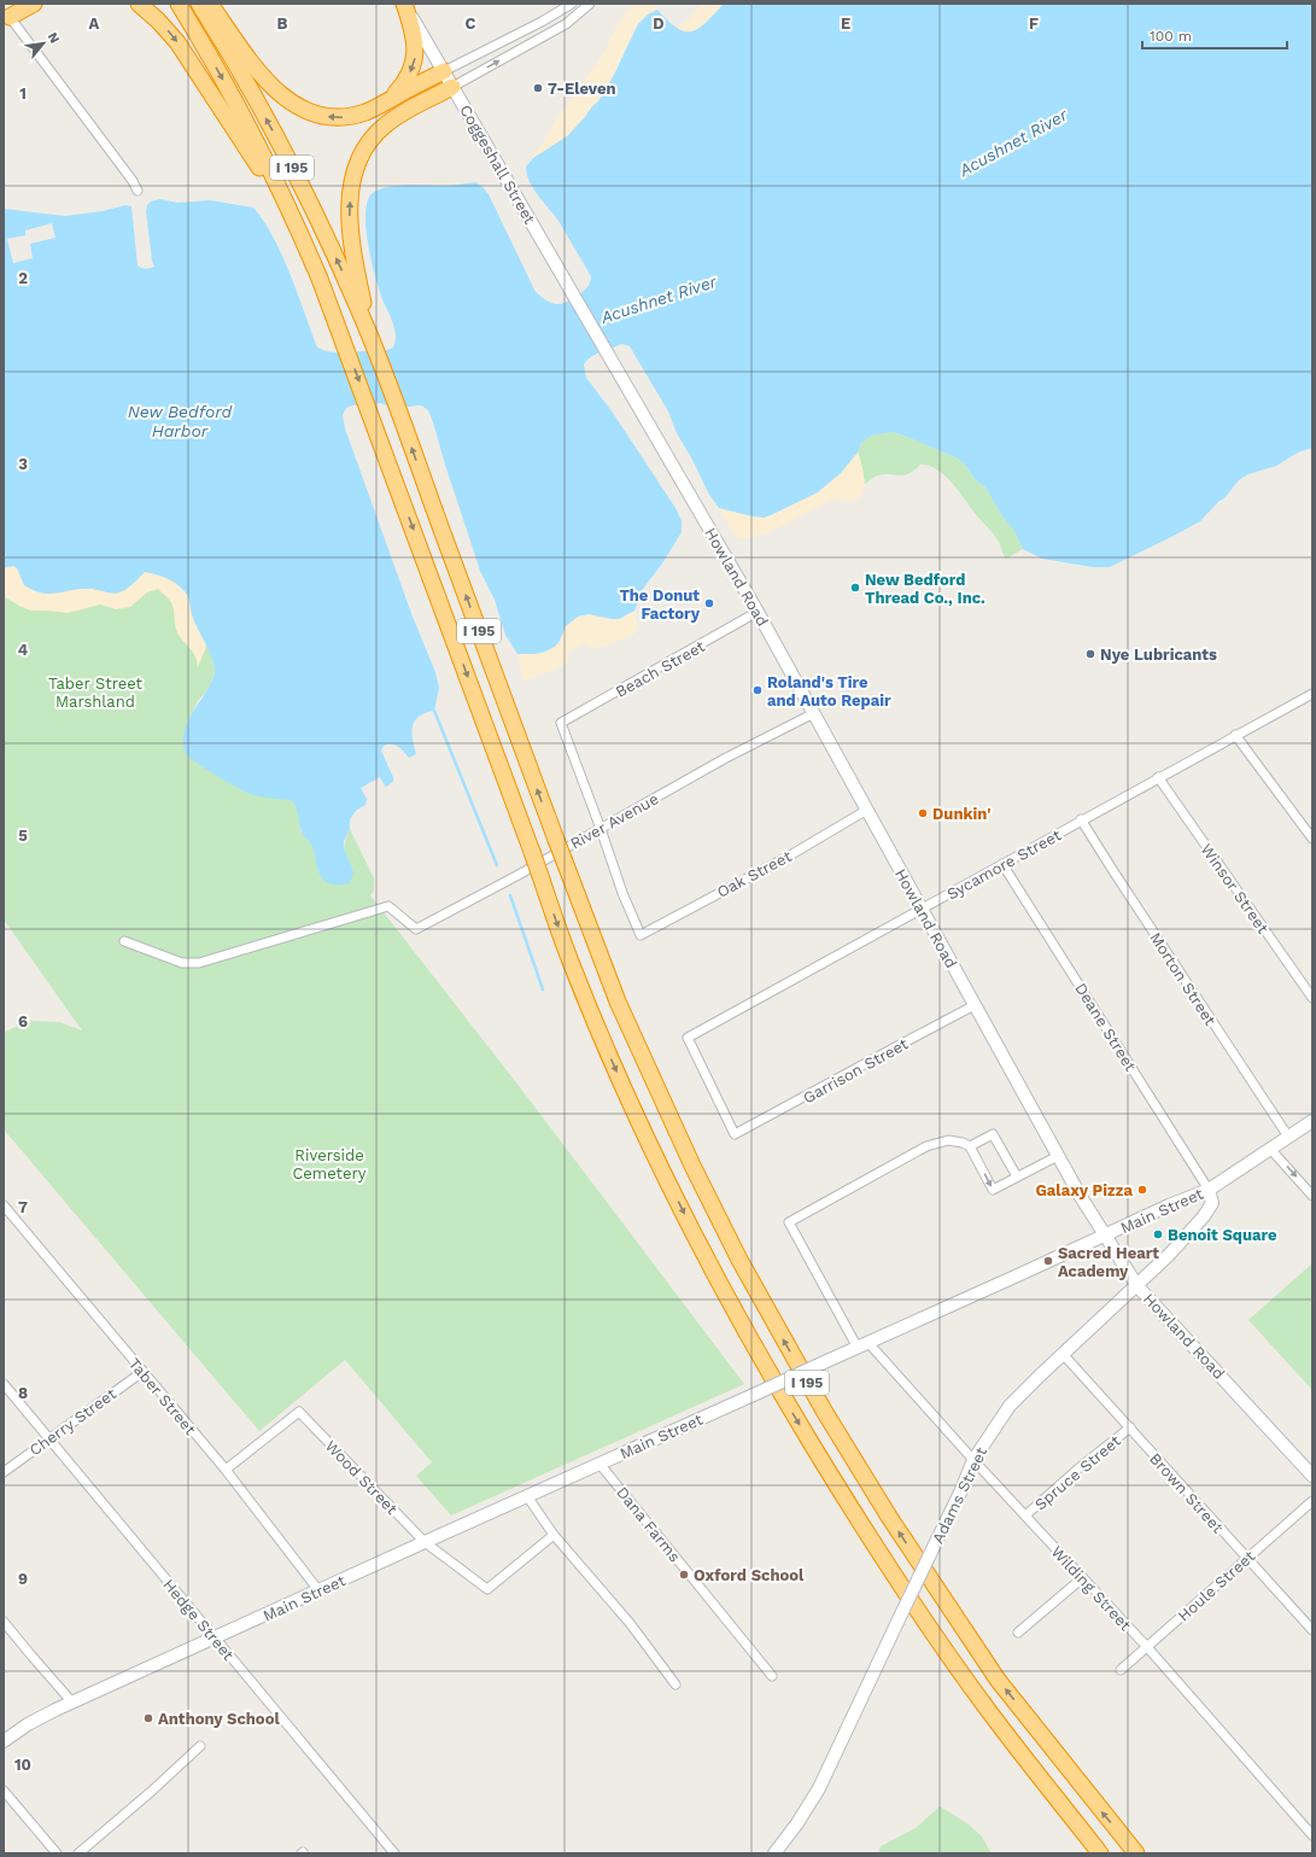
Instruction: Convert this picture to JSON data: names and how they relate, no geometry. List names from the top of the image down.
{
  "streets": {
    "highway": ["I 195"],
    "main road": [
      "Coggeshall Street",
      "Howland Road",
      "Main Street",
      "Adams Street"
    ],
    "street": [
      "Beach Street",
      "River Avenue",
      "Sycamore Street",
      "Oak Street",
      "Winsor Street",
      "Morton Street",
      "Deane Street",
      "Garrison Street",
      "Taber Street",
      "Cherry Street",
      "Spruce Street",
      "Wood Street",
      "Brown Street",
      "Dana Farms",
      "Houle Street",
      "Wilding Street",
      "Hedge Street"
    ]
  },
  "crossings": [
    ["Coggeshall Street", "Howland Road"],
    ["Howland Road", "Beach Street"],
    ["Howland Road", "River Avenue"],
    ["Howland Road", "Sycamore Street"],
    ["Howland Road", "Oak Street"],
    ["Howland Road", "Garrison Street"],
    ["Howland Road", "Main Street"],
    ["Howland Road", "Adams Street"],
    ["Beach Street", "River Avenue"],
    ["Beach Street", "Oak Street"],
    ["River Avenue", "Oak Street"],
    ["Sycamore Street", "Winsor Street"],
    ["Sycamore Street", "Morton Street"],
    ["Sycamore Street", "Deane Street"],
    ["Sycamore Street", "Garrison Street"],
    ["Morton Street", "Main Street"],
    ["Deane Street", "Main Street"],
    ["Deane Street", "Adams Street"],
    ["Main Street", "Taber Street"],
    ["Main Street", "Wood Street"],
    ["Main Street", "Adams Street"],
    ["Main Street", "Dana Farms"],
    ["Main Street", "Wilding Street"],
    ["Main Street", "Hedge Street"],
    ["Taber Street", "Cherry Street"],
    ["Taber Street", "Wood Street"],
    ["Cherry Street", "Hedge Street"],
    ["Spruce Street", "Brown Street"],
    ["Spruce Street", "Wilding Street"],
    ["Brown Street", "Adams Street"],
    ["Brown Street", "Houle Street"],
    ["Adams Street", "Wilding Street"],
    ["Houle Street", "Wilding Street"]
  ],
  "water": ["Acushnet River", "New Bedford Harbor"],
  "parks": ["Taber Street Marshland", "Riverside Cemetery"],
  "places": [
    "7-Eleven",
    "New Bedford Thread Co., Inc.",
    "The Donut Factory",
    "Nye Lubricants",
    "Roland's Tire and Auto Repair",
    "Dunkin'",
    "Galaxy Pizza",
    "Benoit Square",
    "Sacred Heart Academy",
    "Oxford School",
    "Anthony School"
  ],
  "scale_bar": "100 m",
  "north": "top right",
  "grid": {
    "columns": [
      "A",
      "B",
      "C",
      "D",
      "E",
      "F"
    ],
    "rows": [
      "1",
      "2",
      "3",
      "4",
      "5",
      "6",
      "7",
      "8",
      "9",
      "10"
    ]
  }
}
